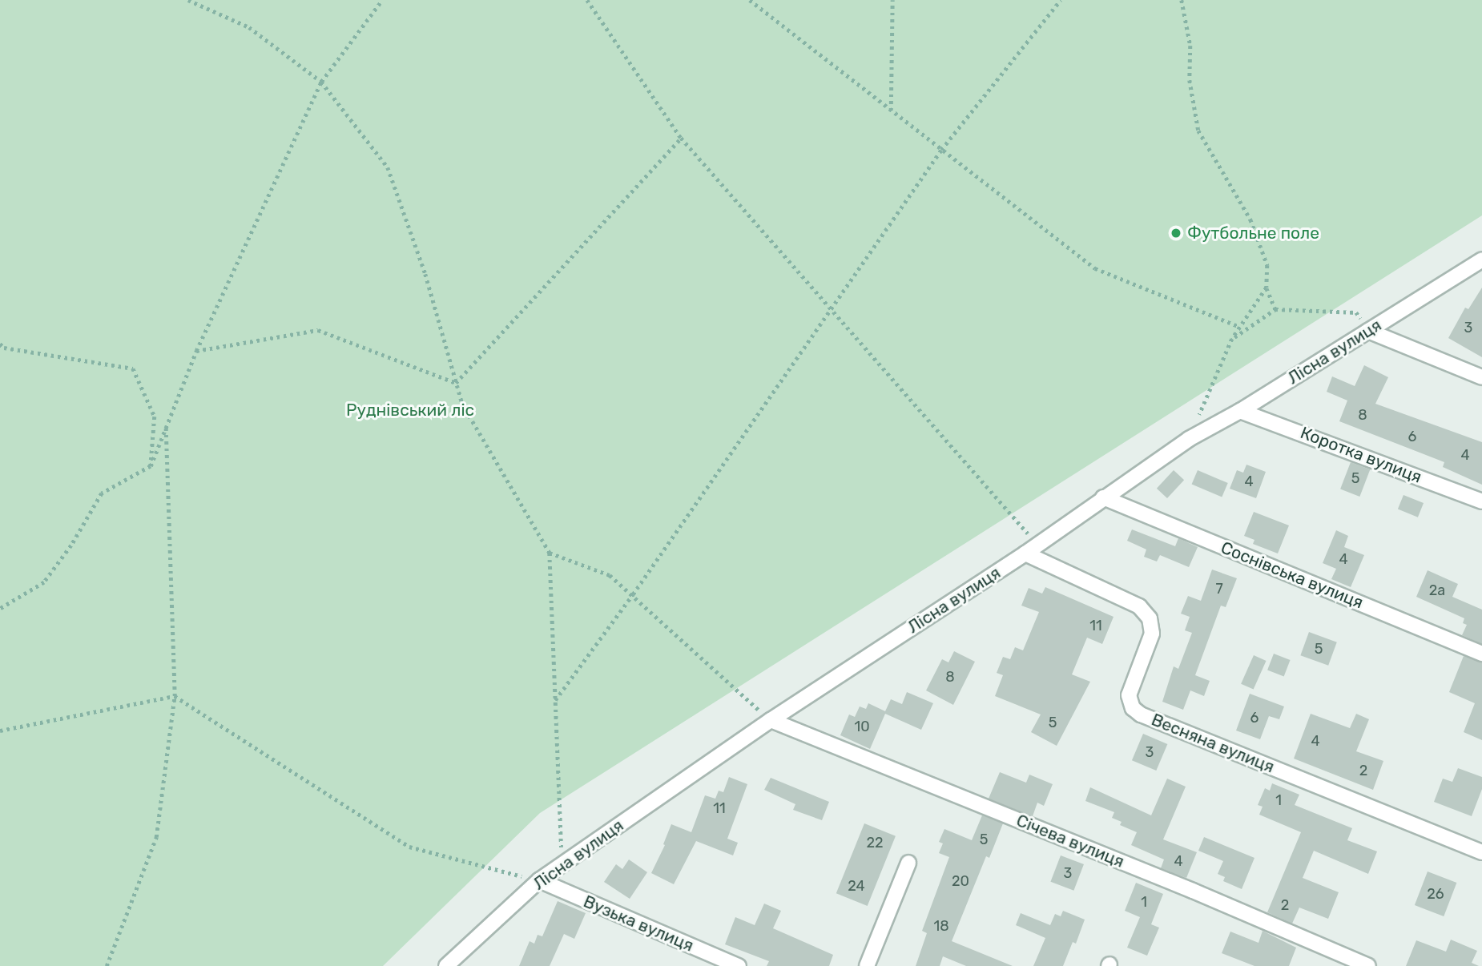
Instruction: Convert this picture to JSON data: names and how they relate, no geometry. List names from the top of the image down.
{
  "streets": {
    "street": [
      "Лісна вулиця",
      "Коротка вулиця",
      "Соснівська вулиця",
      "Весняна вулиця",
      "Січева вулиця",
      "Вузька вулиця"
    ]
  },
  "crossings": [
    ["Лісна вулиця", "Коротка вулиця"],
    ["Лісна вулиця", "Соснівська вулиця"],
    ["Лісна вулиця", "Весняна вулиця"],
    ["Лісна вулиця", "Січева вулиця"],
    ["Лісна вулиця", "Вузька вулиця"]
  ],
  "parks": ["Руднівський ліс"],
  "places": ["Футбольне поле"],
  "house_numbers": [
    "3",
    "8",
    "6",
    "4",
    "5",
    "4",
    "4",
    "7",
    "2а",
    "11",
    "5",
    "8",
    "6",
    "5",
    "10",
    "4",
    "3",
    "2",
    "1",
    "11",
    "5",
    "22",
    "4",
    "3",
    "20",
    "24",
    "26",
    "1",
    "2",
    "18"
  ]
}
